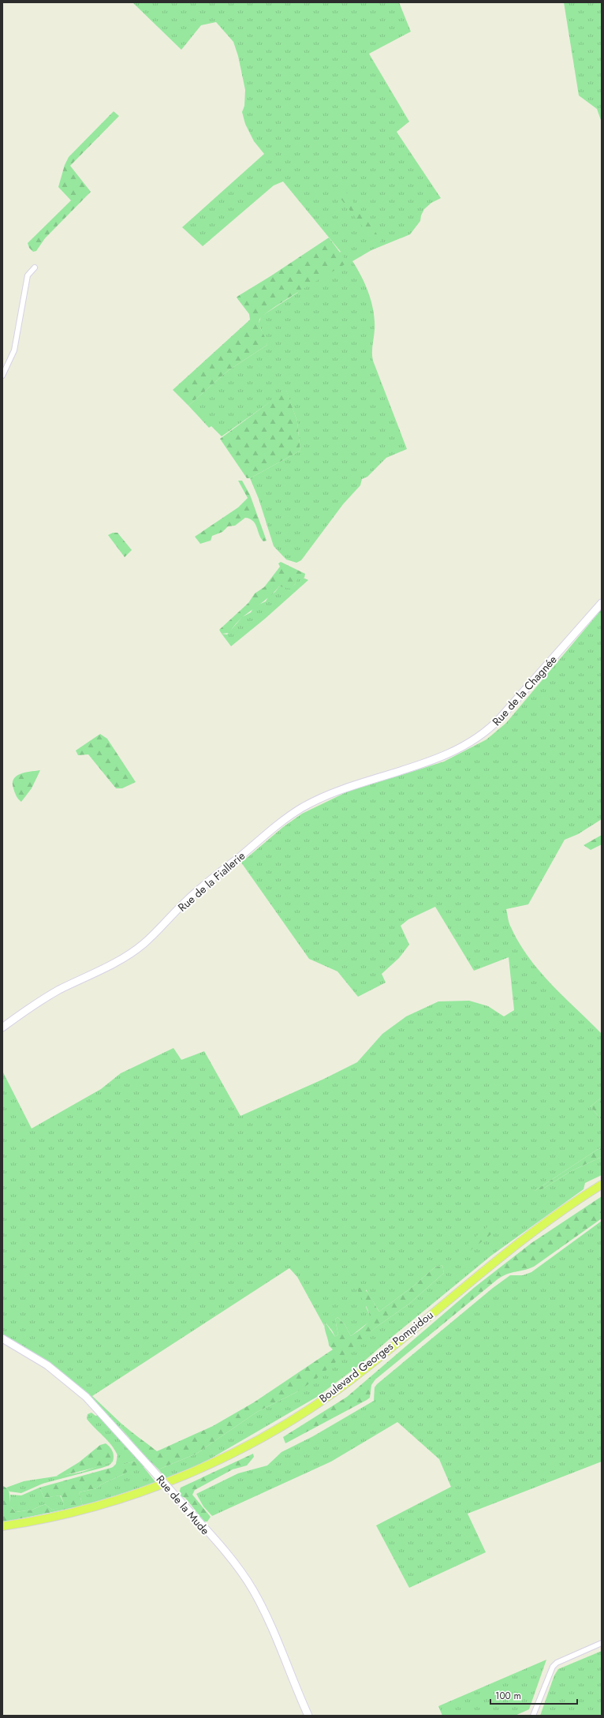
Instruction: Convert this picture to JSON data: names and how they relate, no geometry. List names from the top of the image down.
{
  "streets": {
    "main road": ["Boulevard Georges Pompidou"],
    "street": ["Rue de la Chagnée", "Rue de la Fiallerie", "Rue de la Mude"]
  },
  "crossings": [
    ["Rue de la Chagnée", "Rue de la Fiallerie"]
  ],
  "scale_bar": "100 m"
}
